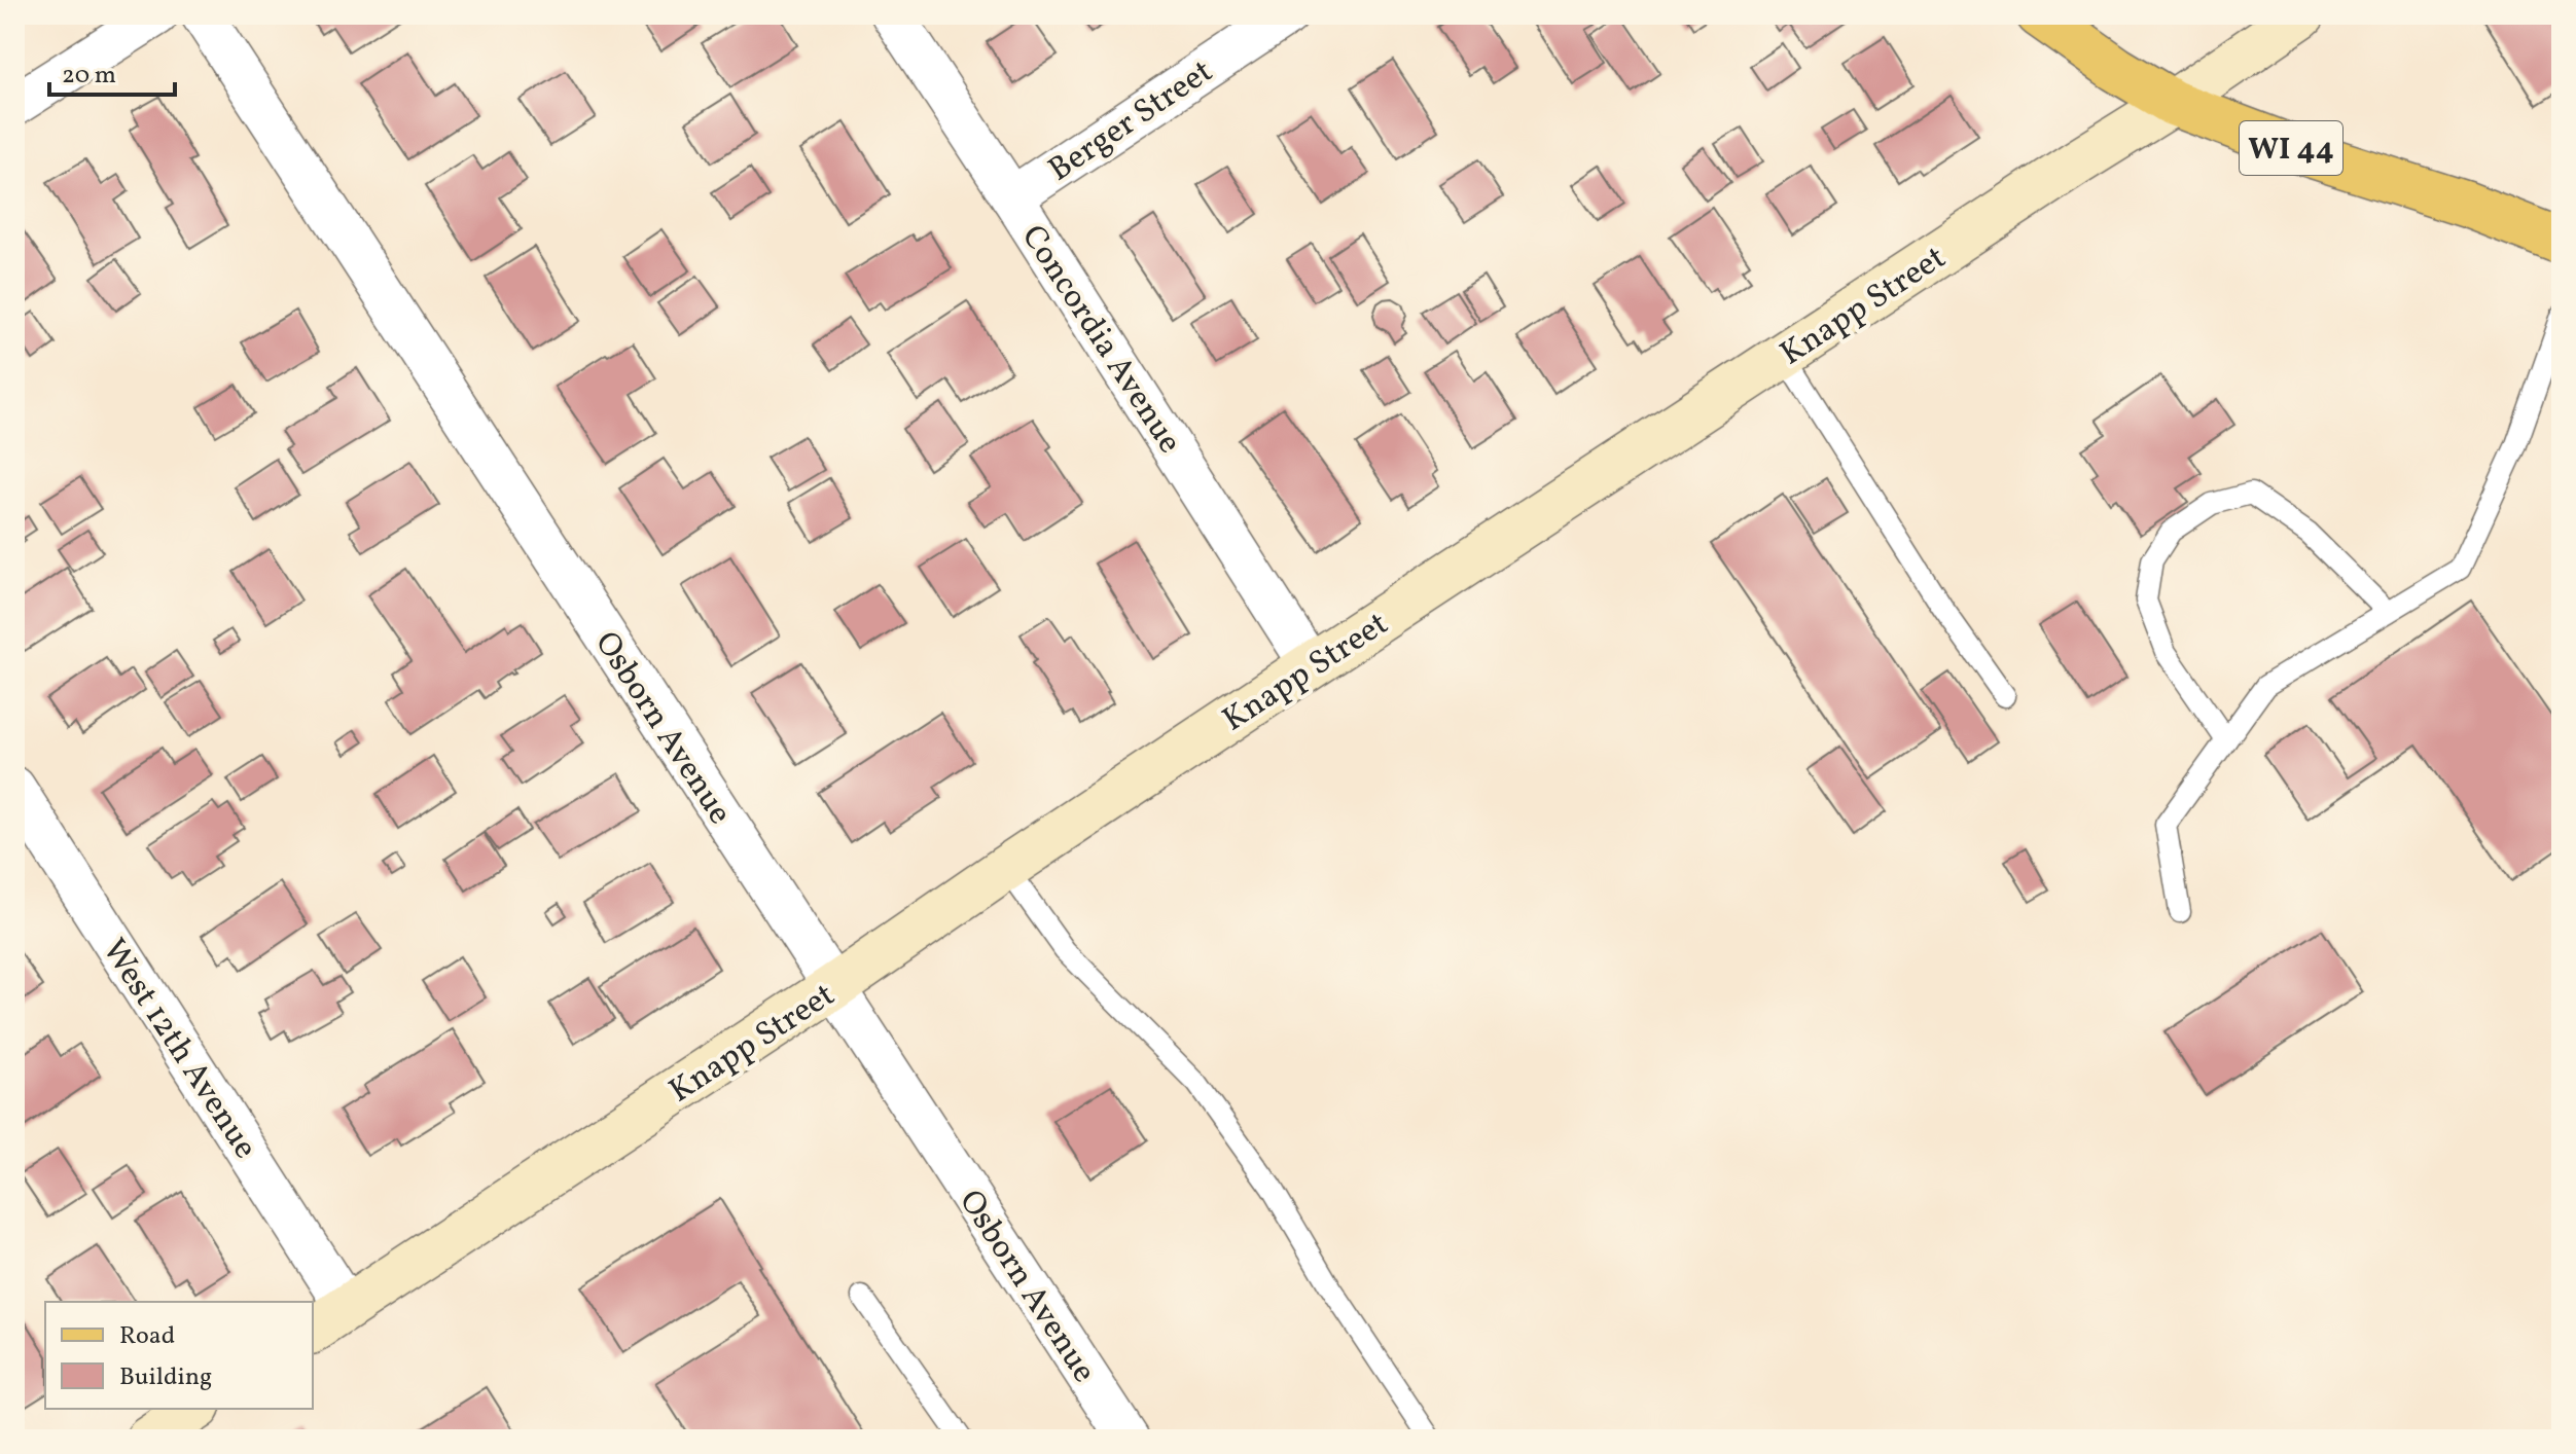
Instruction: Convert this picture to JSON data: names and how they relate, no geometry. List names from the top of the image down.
{
  "streets": {
    "main road": ["WI 44"],
    "street": [
      "Berger Street",
      "Knapp Street",
      "Concordia Avenue",
      "Osborn Avenue",
      "West 12th Avenue"
    ]
  },
  "crossings": [
    ["Berger Street", "Concordia Avenue"],
    ["WI 44", "Knapp Street"],
    ["Knapp Street", "Concordia Avenue"],
    ["Knapp Street", "Osborn Avenue"],
    ["Knapp Street", "West 12th Avenue"]
  ],
  "legend": ["Road", "Building"],
  "scale_bar": "20 m"
}
